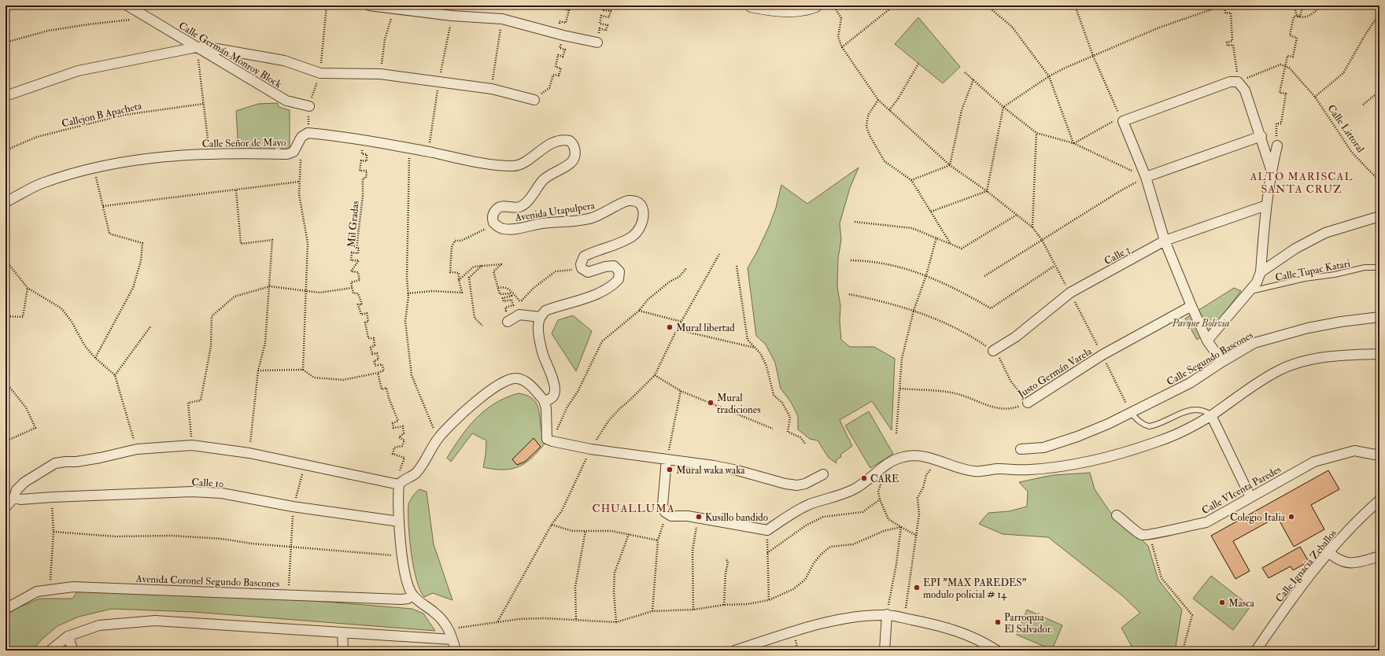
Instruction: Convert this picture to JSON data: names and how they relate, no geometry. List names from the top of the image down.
{
  "streets": {
    "street": [
      "Calle Germán Monroy Block",
      "Calle Señor de Mayo",
      "Avenida Utapulpera",
      "Calle 3",
      "Calle Segundo Bascones",
      "Justo Germán Varela",
      "Calle 10",
      "Calle VIcenta Paredes",
      "Calle Ignacia Zeballos",
      "Avenida Coronel Segundo Bascones"
    ],
    "lane": ["Calle Tupac Katari"],
    "path": ["Callejon B Apacheta", "Calle Littoral", "Mil Gradas"]
  },
  "crossings": [
    ["Calle Señor de Mayo", "Avenida Utapulpera"],
    ["Calle Señor de Mayo", "Mil Gradas"]
  ],
  "districts": ["ALTO MARISCAL SANTA CRUZ", "CHUALLUMA"],
  "parks": ["Parque Bolivia"],
  "places": [
    "Mural libertad",
    "Mural tradiciones",
    "Mural waka waka",
    "CARE",
    "Kusillo bandido",
    "Colegio Italia",
    "EPI \"MAX PAREDES\" modulo policial # 14",
    "Masca",
    "Parroquia El Salvador."
  ]
}
